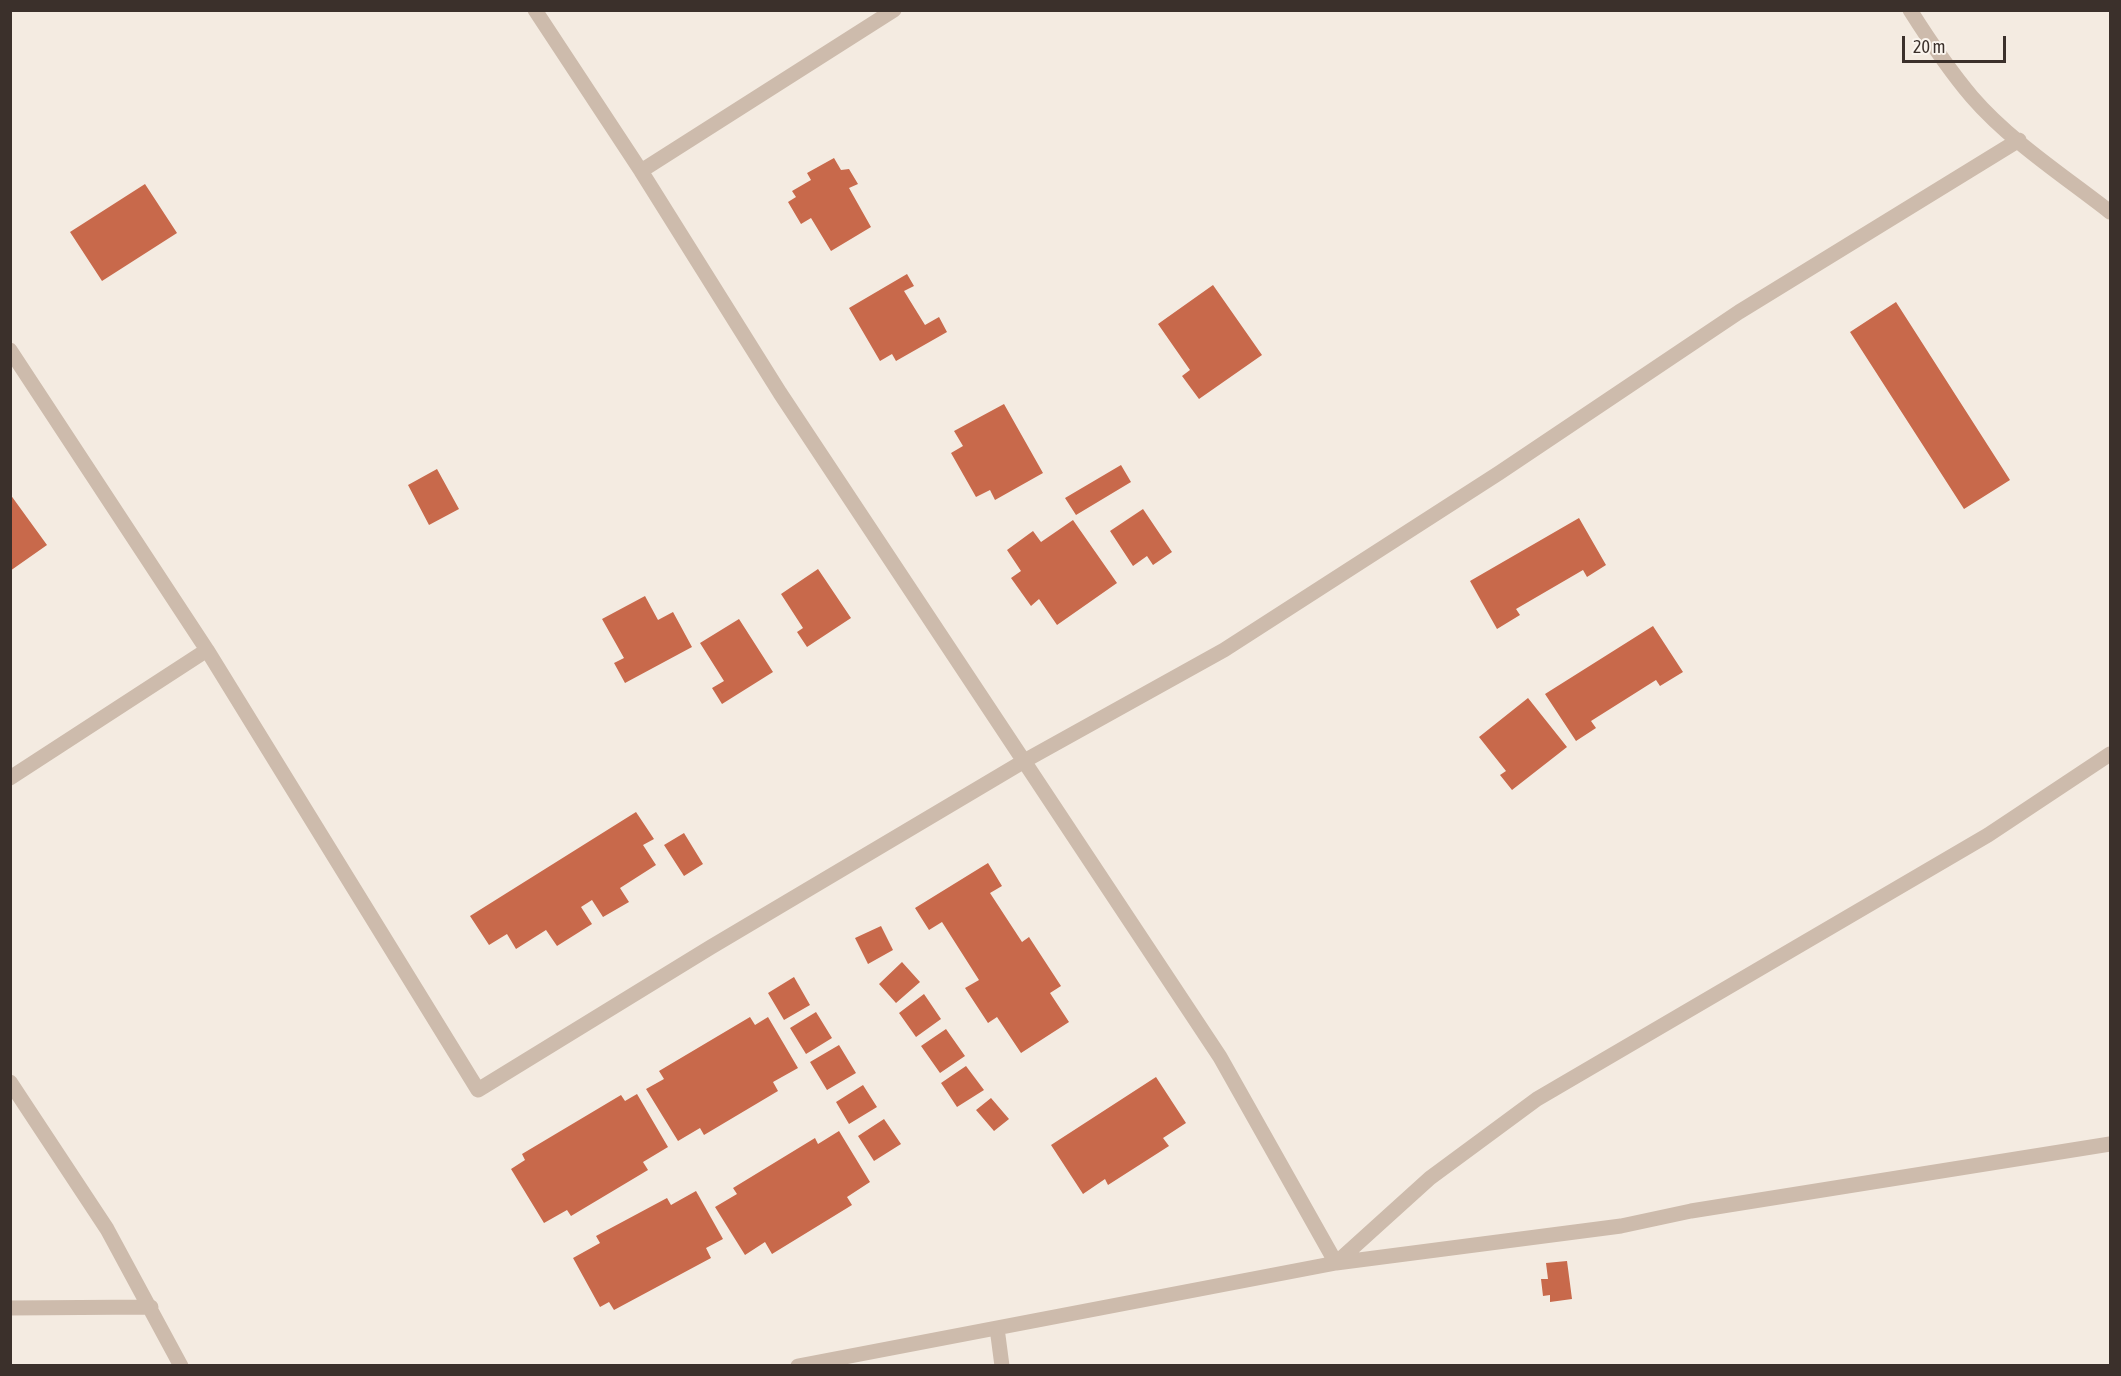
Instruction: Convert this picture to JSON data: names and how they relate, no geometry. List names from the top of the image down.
{
  "scale_bar": "20 m"
}
